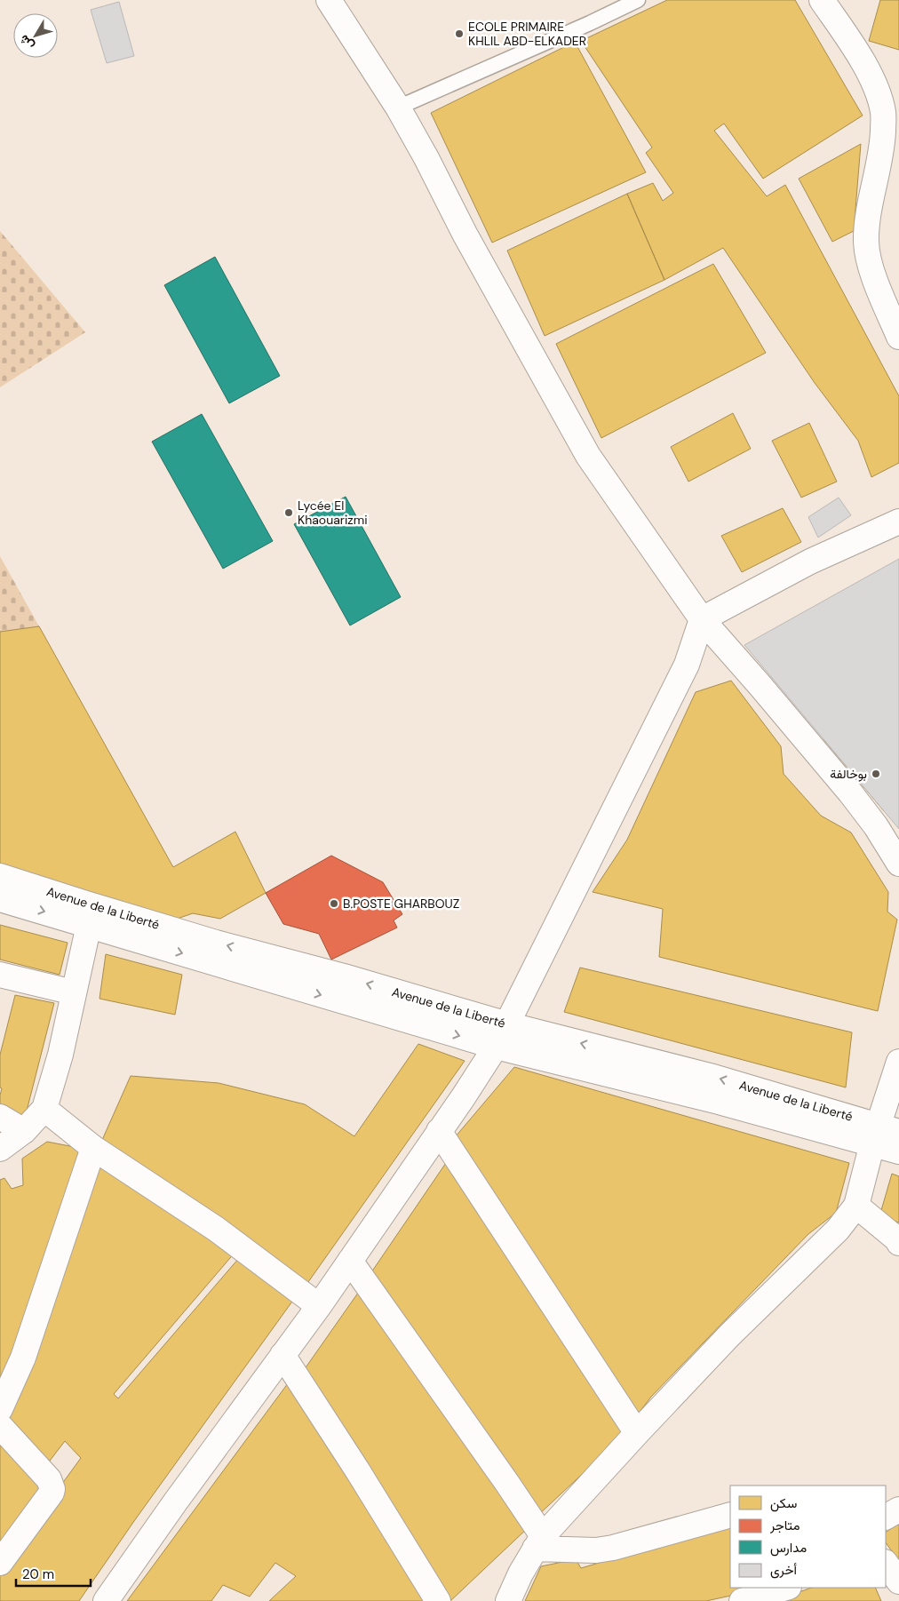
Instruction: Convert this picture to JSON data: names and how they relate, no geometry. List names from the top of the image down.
{
  "streets": {
    "street": ["Avenue de la Liberté"]
  },
  "places": [
    "ECOLE PRIMAIRE KHLIL ABD-ELKADER",
    "Lycée El Khaouarizmi",
    "بوخالفة",
    "B.POSTE GHARBOUZ"
  ],
  "legend": [
    "سكن",
    "متاجر",
    "مدارس",
    "أخرى"
  ],
  "scale_bar": "20 m",
  "north": "bottom left"
}
